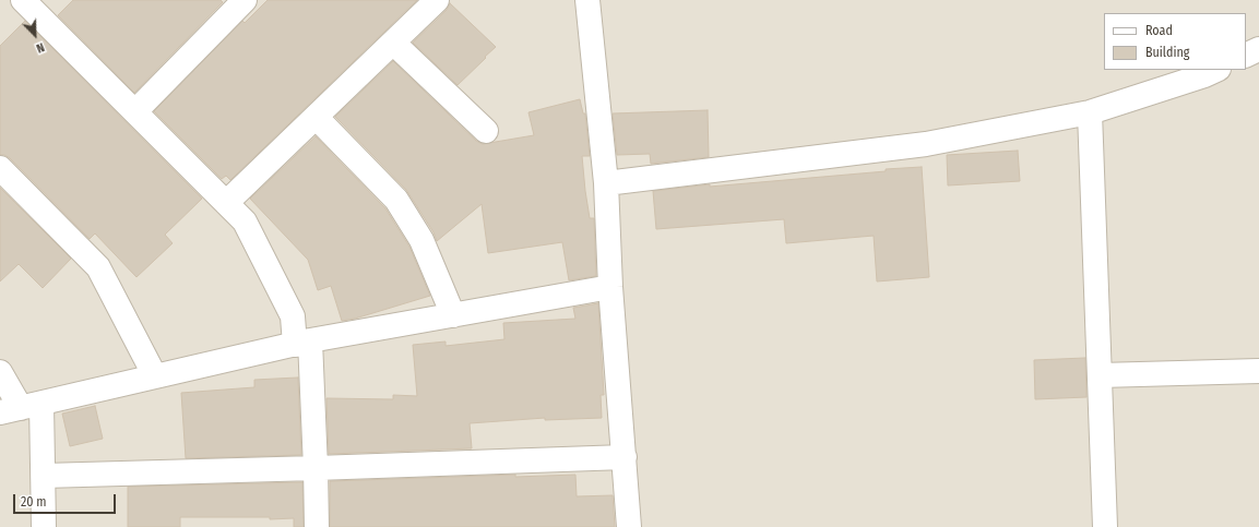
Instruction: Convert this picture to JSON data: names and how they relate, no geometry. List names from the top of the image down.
{
  "legend": ["Road", "Building"],
  "scale_bar": "20 m",
  "north": "bottom right"
}
